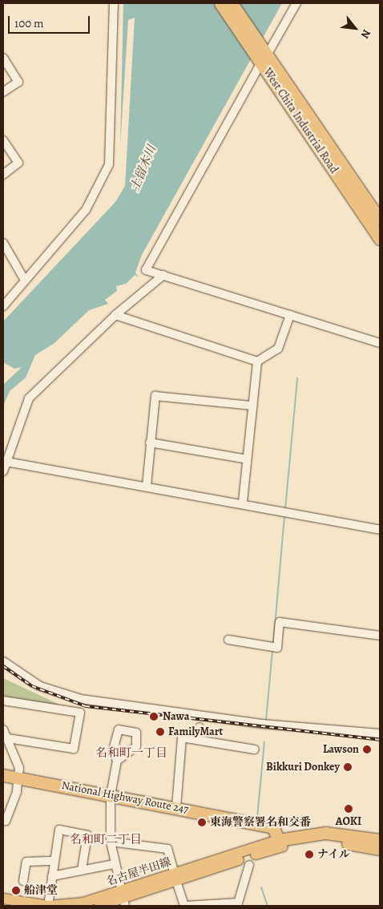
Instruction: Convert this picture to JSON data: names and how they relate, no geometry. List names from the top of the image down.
{
  "streets": {
    "highway": ["West Chita Industrial Road", "National Highway Route 247"],
    "main road": ["名古屋半田線"]
  },
  "crossings": [
    ["National Highway Route 247", "名古屋半田線"]
  ],
  "districts": ["名和町一丁目", "名和町二丁目"],
  "water": ["土留木川"],
  "places": [
    "Nawa",
    "FamilyMart",
    "Lawson",
    "Bikkuri Donkey",
    "AOKI",
    "東海警察署名和交番",
    "ナイル",
    "船津堂"
  ],
  "scale_bar": "100 m",
  "north": "bottom right"
}
